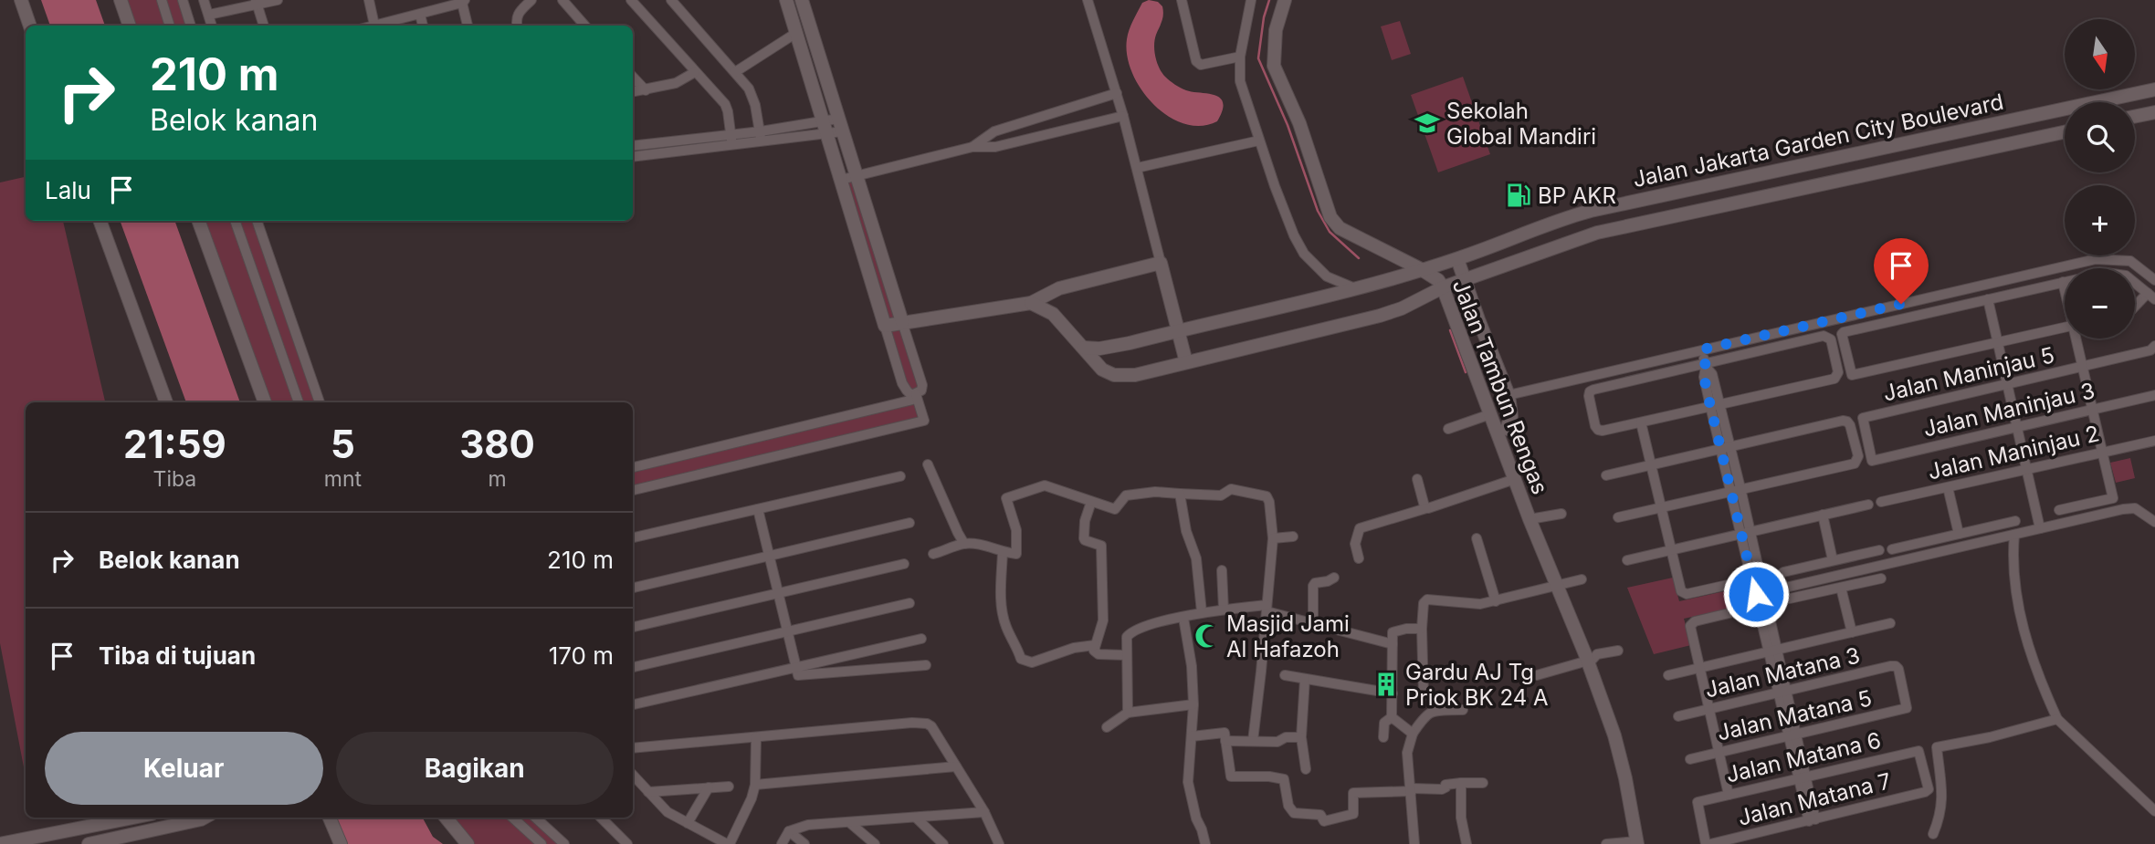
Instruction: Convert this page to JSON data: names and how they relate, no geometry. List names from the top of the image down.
{
  "streets": {
    "street": [
      "Jalan Jakarta Garden City Boulevard",
      "Jalan Maninjau 5",
      "Jalan Tambun Rengas",
      "Jalan Maninjau 3",
      "Jalan Maninjau 2",
      "Jalan Matana 3",
      "Jalan Matana 5",
      "Jalan Matana 6",
      "Jalan Matana 7"
    ]
  },
  "crossings": [
    ["Jalan Jakarta Garden City Boulevard", "Jalan Tambun Rengas"],
    ["Jalan Maninjau 5", "Jalan Maninjau 3"],
    ["Jalan Matana 3", "Jalan Matana 5"],
    ["Jalan Matana 6", "Jalan Matana 7"]
  ],
  "places": {
    "school or university": ["Sekolah Global Mandiri"],
    "fuel station": ["BP AKR"],
    "mosque": ["Masjid Jami Al Hafazoh"],
    "building": ["Gardu AJ Tg Priok BK 24 A"]
  },
  "north": "bottom",
  "page": {
    "map_buttons": ["+", "−"],
    "turn": ["210 m", "Belok kanan"],
    "then": "Lalu",
    "eta": [
      "21:59",
      "Tiba",
      "5",
      "mnt",
      "380",
      "m"
    ],
    "list": [
      {
        "name": "Belok kanan",
        "value": "210 m"
      },
      {
        "name": "Tiba di tujuan",
        "value": "170 m"
      }
    ],
    "buttons": ["Keluar", "Bagikan"]
  }
}
